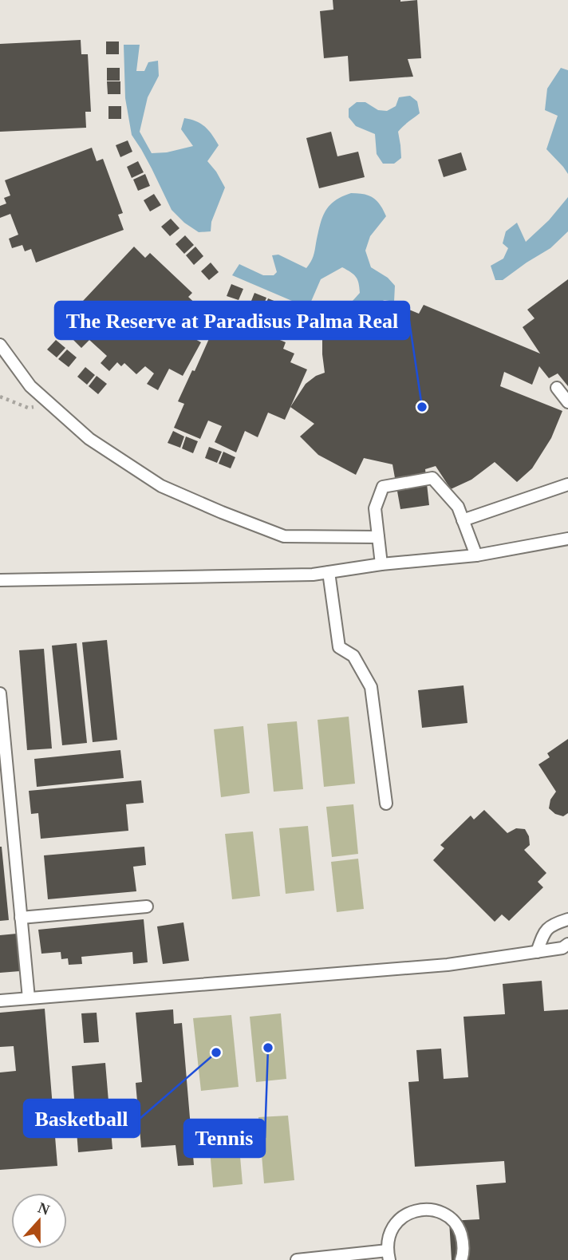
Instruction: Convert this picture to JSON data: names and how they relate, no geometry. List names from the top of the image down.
{
  "places": ["The Reserve at Paradisus Palma Real", "Tennis", "Basketball"],
  "north": "top"
}
